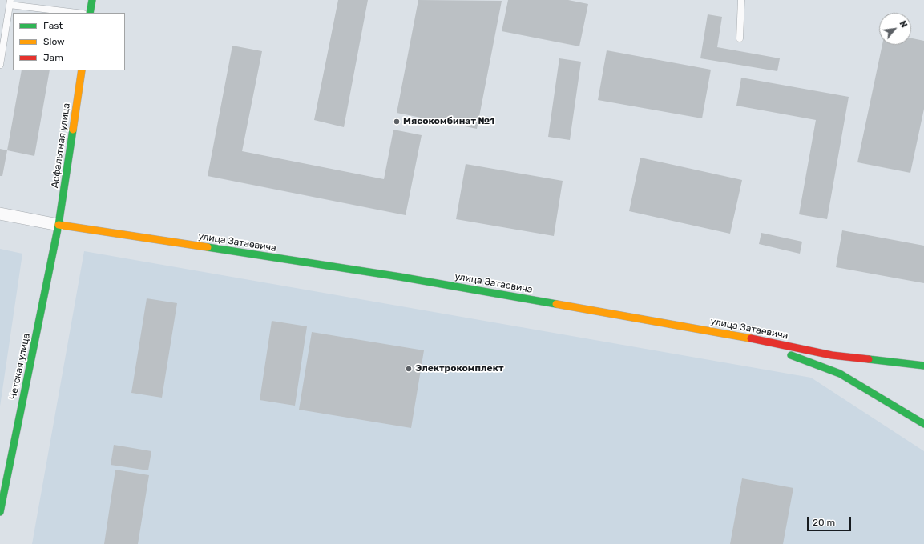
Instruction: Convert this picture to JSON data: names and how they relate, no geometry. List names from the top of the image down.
{
  "streets": {
    "street": ["Асфальтная улица", "улица Затаевича", "Четская улица"]
  },
  "crossings": [
    ["Асфальтная улица", "улица Затаевича"],
    ["Асфальтная улица", "Четская улица"],
    ["улица Затаевича", "Четская улица"]
  ],
  "places": ["Мясокомбинат №1", "Электрокомплект"],
  "legend": ["Fast", "Slow", "Jam"],
  "scale_bar": "20 m",
  "north": "top right"
}
